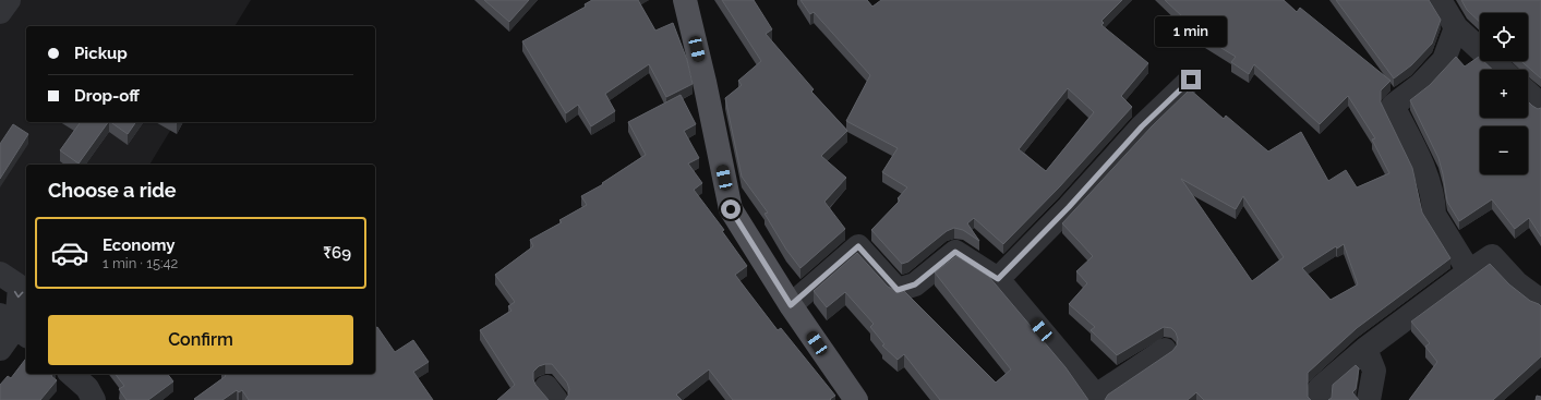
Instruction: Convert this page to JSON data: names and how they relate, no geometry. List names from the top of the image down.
{
  "page": {
    "map_buttons": ["+", "−"],
    "bubble": "1 min",
    "banner": ["Pickup", "Drop-off"],
    "heading": "Choose a ride",
    "list": [
      {
        "name": "Economy",
        "note": "1 min · 15:42",
        "value": "₹69"
      }
    ],
    "buttons": "Confirm"
  }
}
